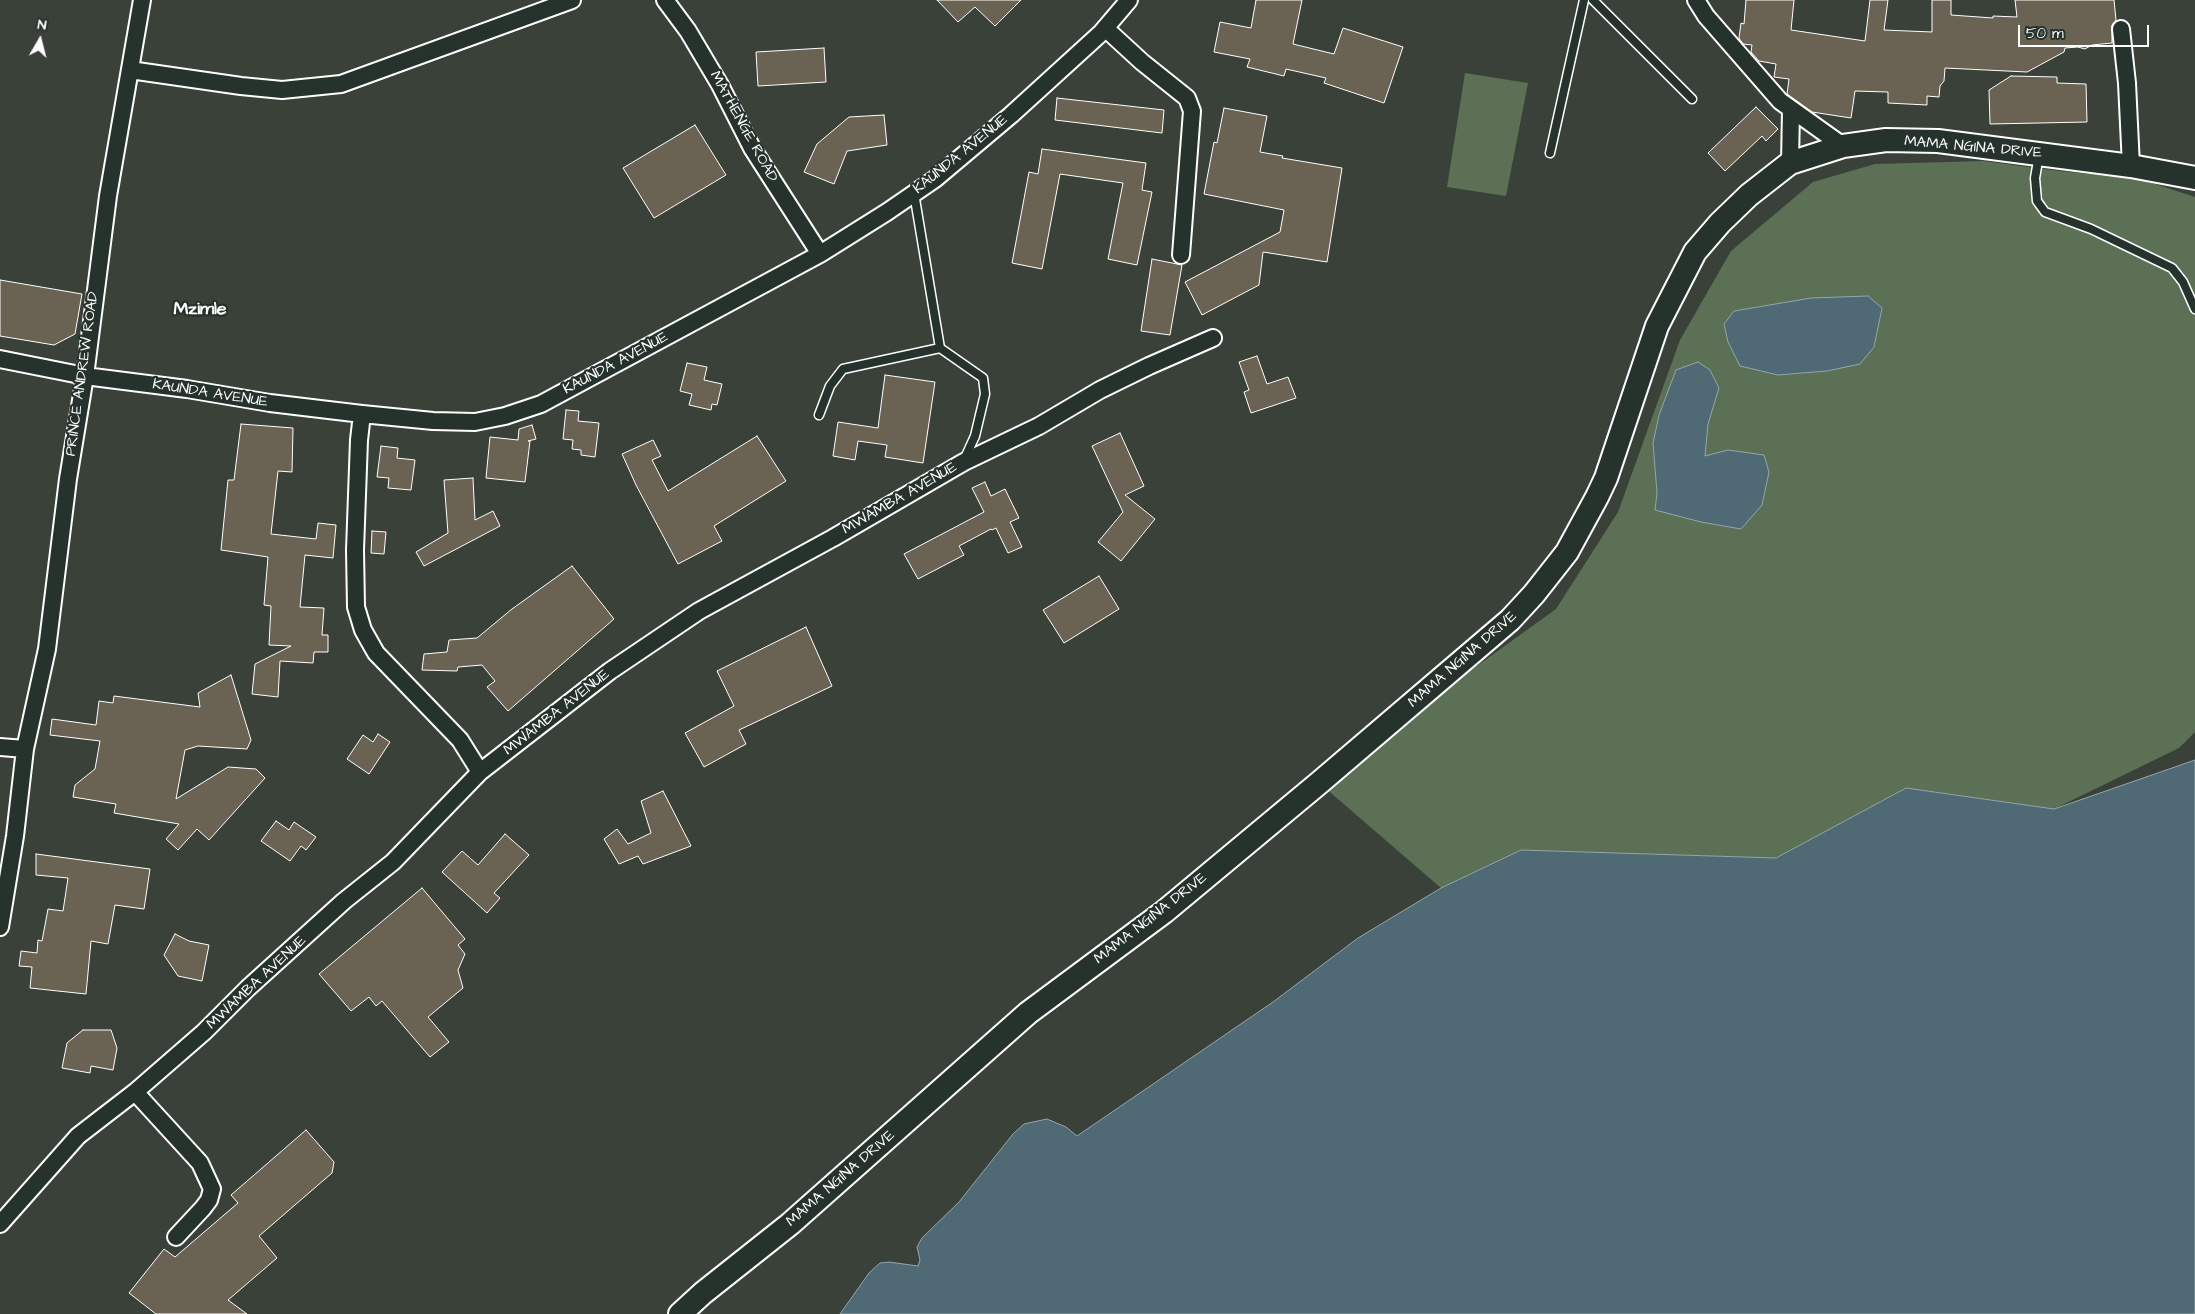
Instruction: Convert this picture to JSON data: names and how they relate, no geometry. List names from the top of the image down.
{
  "streets": {
    "street": [
      "MATHENGE ROAD",
      "MAMA NGINA DRIVE",
      "KAUNDA AVENUE",
      "PRINCE ANDREW ROAD",
      "MWAMBA AVENUE"
    ]
  },
  "crossings": [
    ["MATHENGE ROAD", "KAUNDA AVENUE"],
    ["KAUNDA AVENUE", "PRINCE ANDREW ROAD"]
  ],
  "districts": ["Mzimle"],
  "scale_bar": "50 m",
  "north": "top"
}
